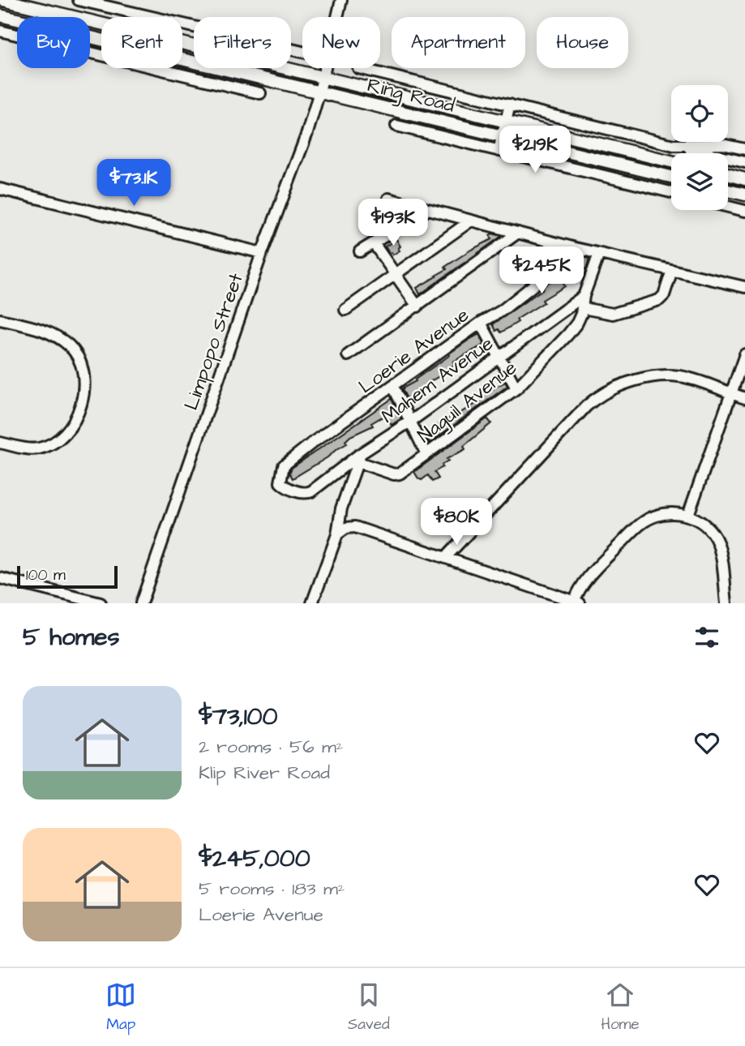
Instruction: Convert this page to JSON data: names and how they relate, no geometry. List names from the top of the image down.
{
  "streets": {
    "main road": ["Ring Road"],
    "street": [
      "Limpopo Street",
      "Loerie Avenue",
      "Mahem Avenue",
      "Naguil Avenue"
    ]
  },
  "crossings": [
    ["Ring Road", "Limpopo Street"],
    ["Loerie Avenue", "Mahem Avenue"],
    ["Mahem Avenue", "Naguil Avenue"]
  ],
  "scale_bar": "100 m",
  "page": {
    "chip": [
      "Buy",
      "Rent",
      "Filters",
      "New",
      "Apartment",
      "House"
    ],
    "price": [
      "$219K",
      "$73.1K",
      "$193K",
      "$245K",
      "$80K"
    ],
    "scale": "100 m",
    "heading": "5 homes",
    "list": [
      {
        "name": "$73,100",
        "note": "2 rooms · 56 m² · Klip River Road"
      },
      {
        "name": "$245,000",
        "note": "5 rooms · 183 m² · Loerie Avenue"
      }
    ],
    "tabs": ["Map", "Saved", "Home"]
  }
}
